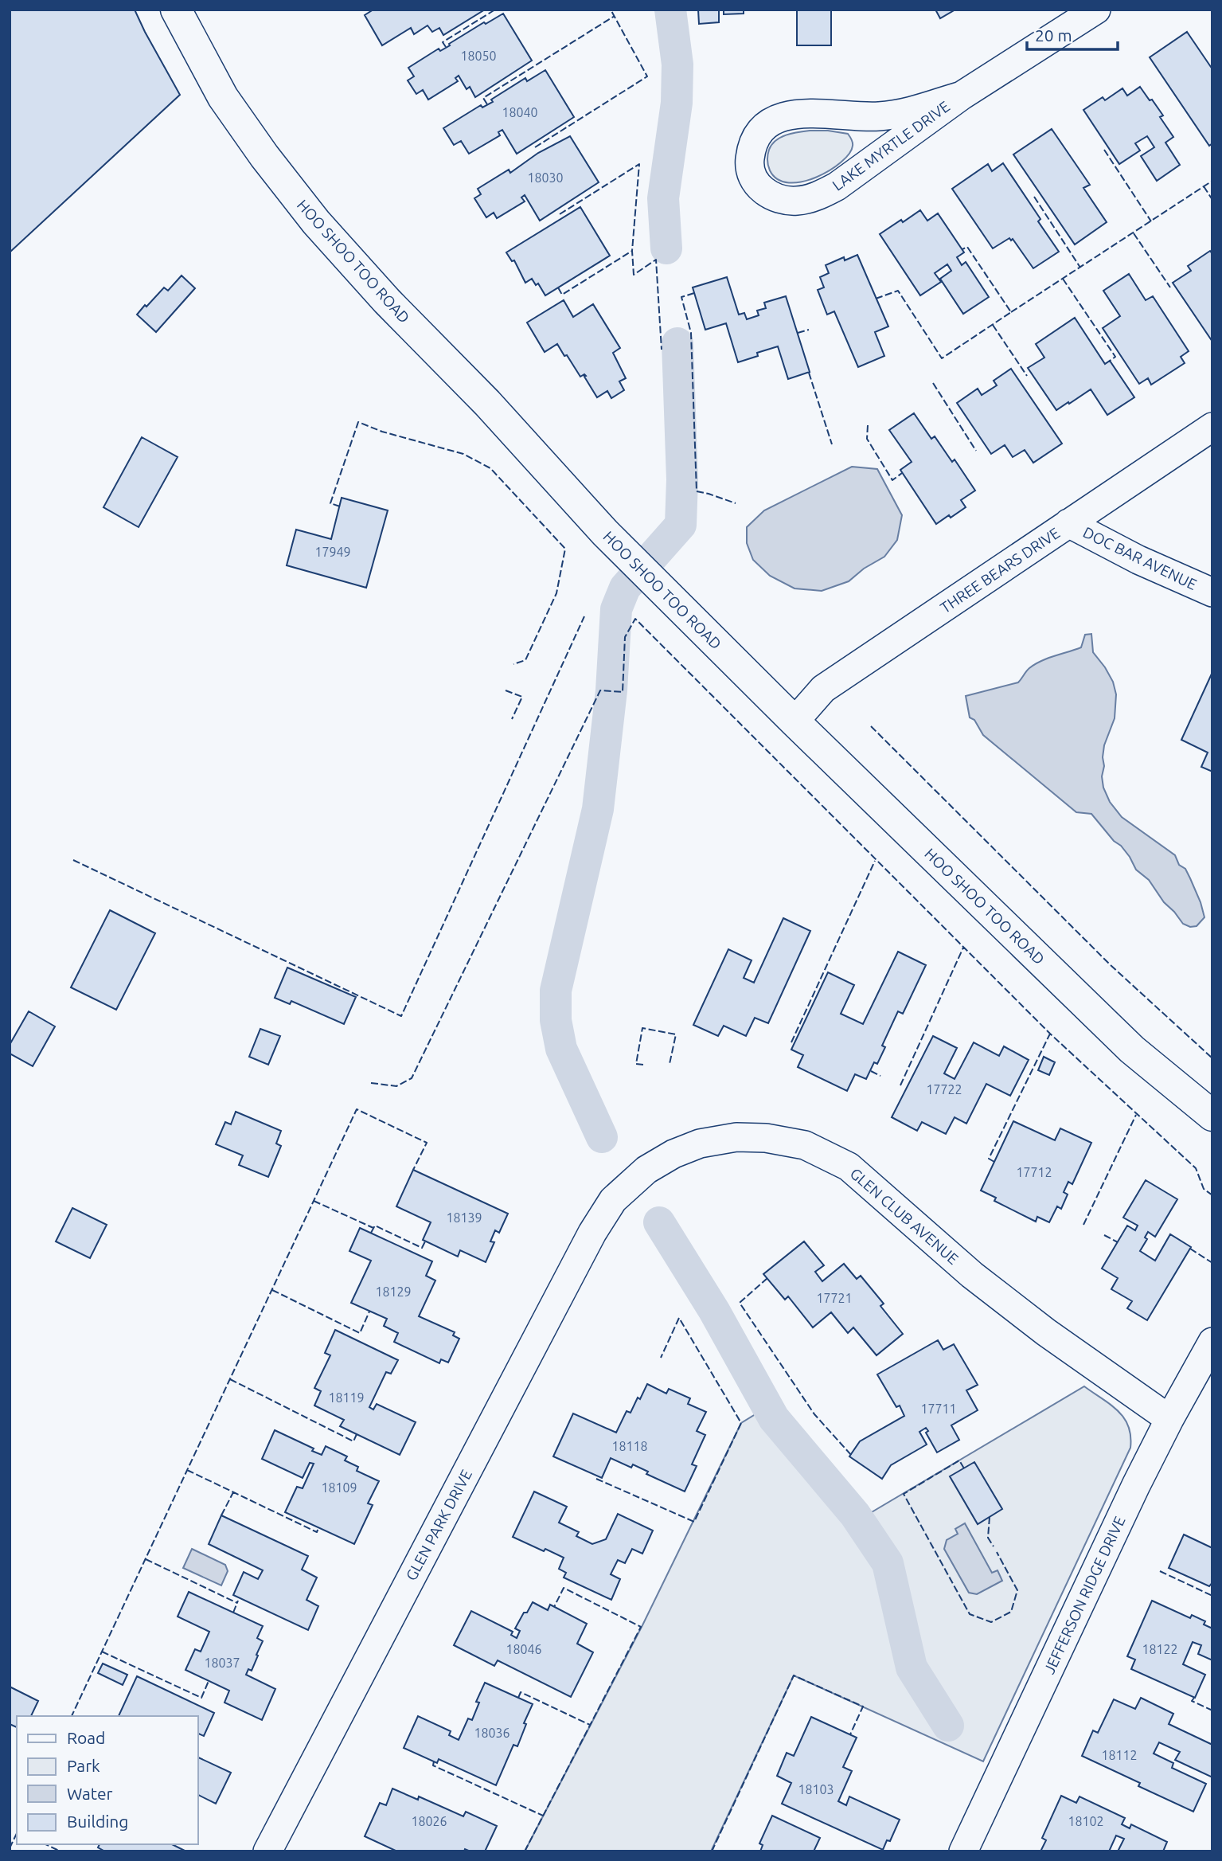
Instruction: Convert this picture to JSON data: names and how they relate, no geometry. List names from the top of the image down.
{
  "streets": {
    "street": [
      "LAKE MYRTLE DRIVE",
      "HOO SHOO TOO ROAD",
      "DOC BAR AVENUE",
      "THREE BEARS DRIVE",
      "GLEN CLUB AVENUE",
      "GLEN PARK DRIVE",
      "JEFFERSON RIDGE DRIVE"
    ]
  },
  "crossings": [
    ["HOO SHOO TOO ROAD", "THREE BEARS DRIVE"],
    ["DOC BAR AVENUE", "THREE BEARS DRIVE"],
    ["GLEN CLUB AVENUE", "GLEN PARK DRIVE"],
    ["GLEN CLUB AVENUE", "JEFFERSON RIDGE DRIVE"]
  ],
  "house_numbers": [
    "18050",
    "18040",
    "18030",
    "17949",
    "17722",
    "17712",
    "18139",
    "18129",
    "17721",
    "18119",
    "17711",
    "18118",
    "18109",
    "18046",
    "18122",
    "18037",
    "18036",
    "18112",
    "18103",
    "18026",
    "18102"
  ],
  "legend": [
    "Road",
    "Park",
    "Water",
    "Building"
  ],
  "scale_bar": "20 m"
}
